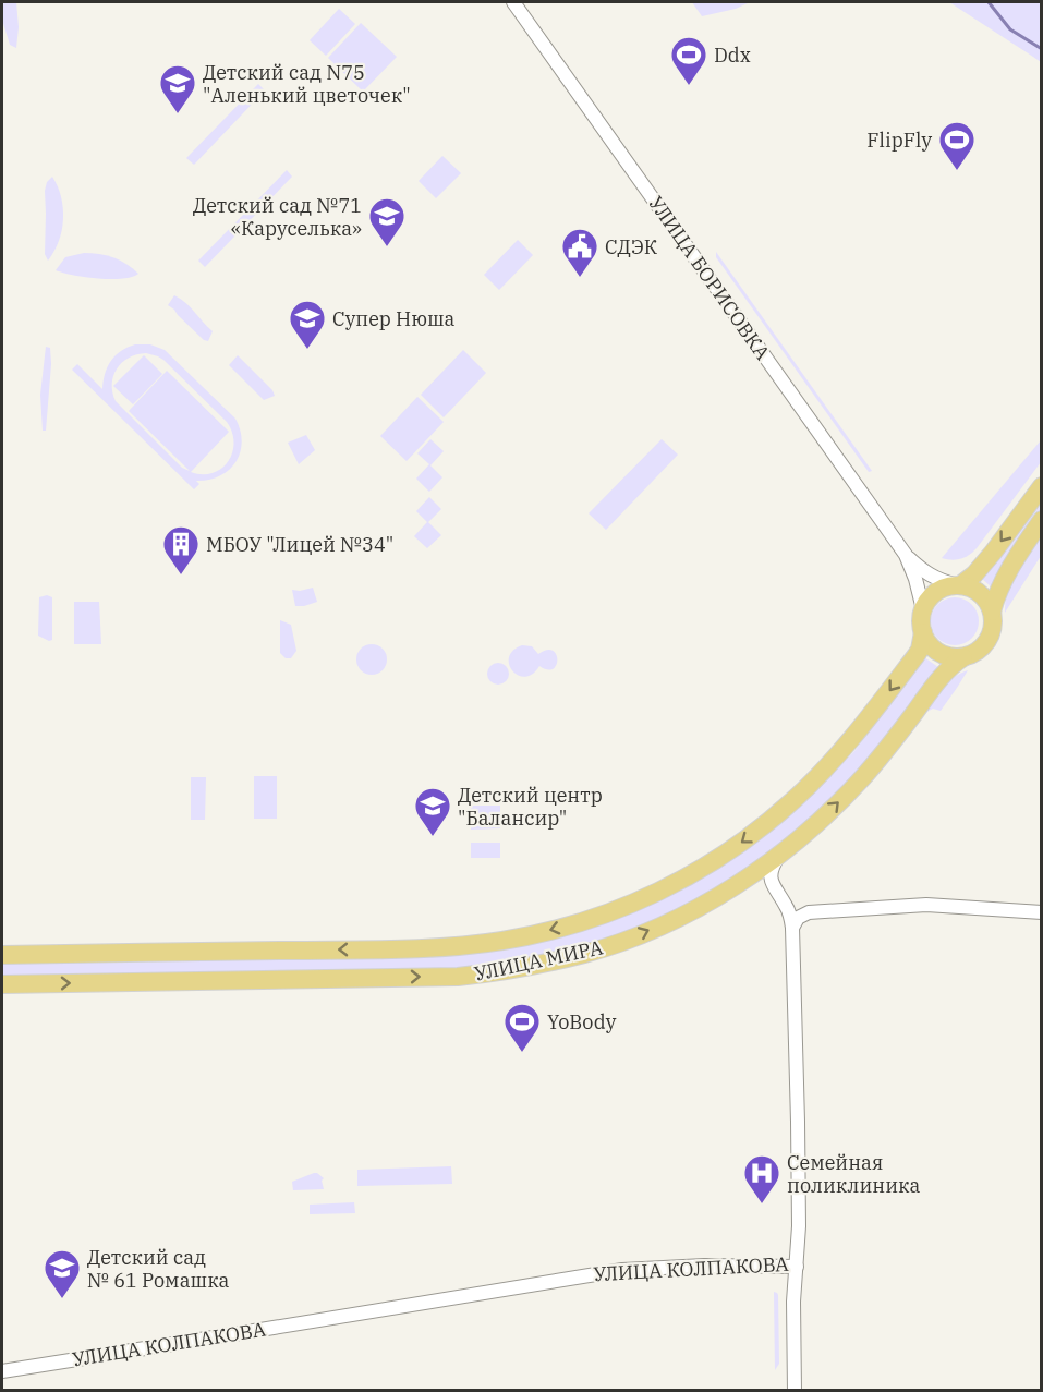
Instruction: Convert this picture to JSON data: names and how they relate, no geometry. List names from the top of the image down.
{
  "streets": {
    "main road": ["УЛИЦА МИРА"],
    "street": ["УЛИЦА БОРИСОВКА", "УЛИЦА КОЛПАКОВА"]
  },
  "crossings": [
    ["УЛИЦА БОРИСОВКА", "УЛИЦА МИРА"]
  ],
  "places": {
    "sports": ["Ddx", "FlipFly", "YoBody"],
    "school or university": [
      "Детский сад N75 \"Аленький цветочек\"",
      "Детский сад №71 «Каруселька»",
      "Супер Нюша",
      "Детский центр \"Балансир\"",
      "Детский сад № 61 Ромашка"
    ],
    "public building": ["СДЭК"],
    "building": ["МБОУ \"Лицей №34\""],
    "hospital": ["Семейная поликлиника"]
  }
}
